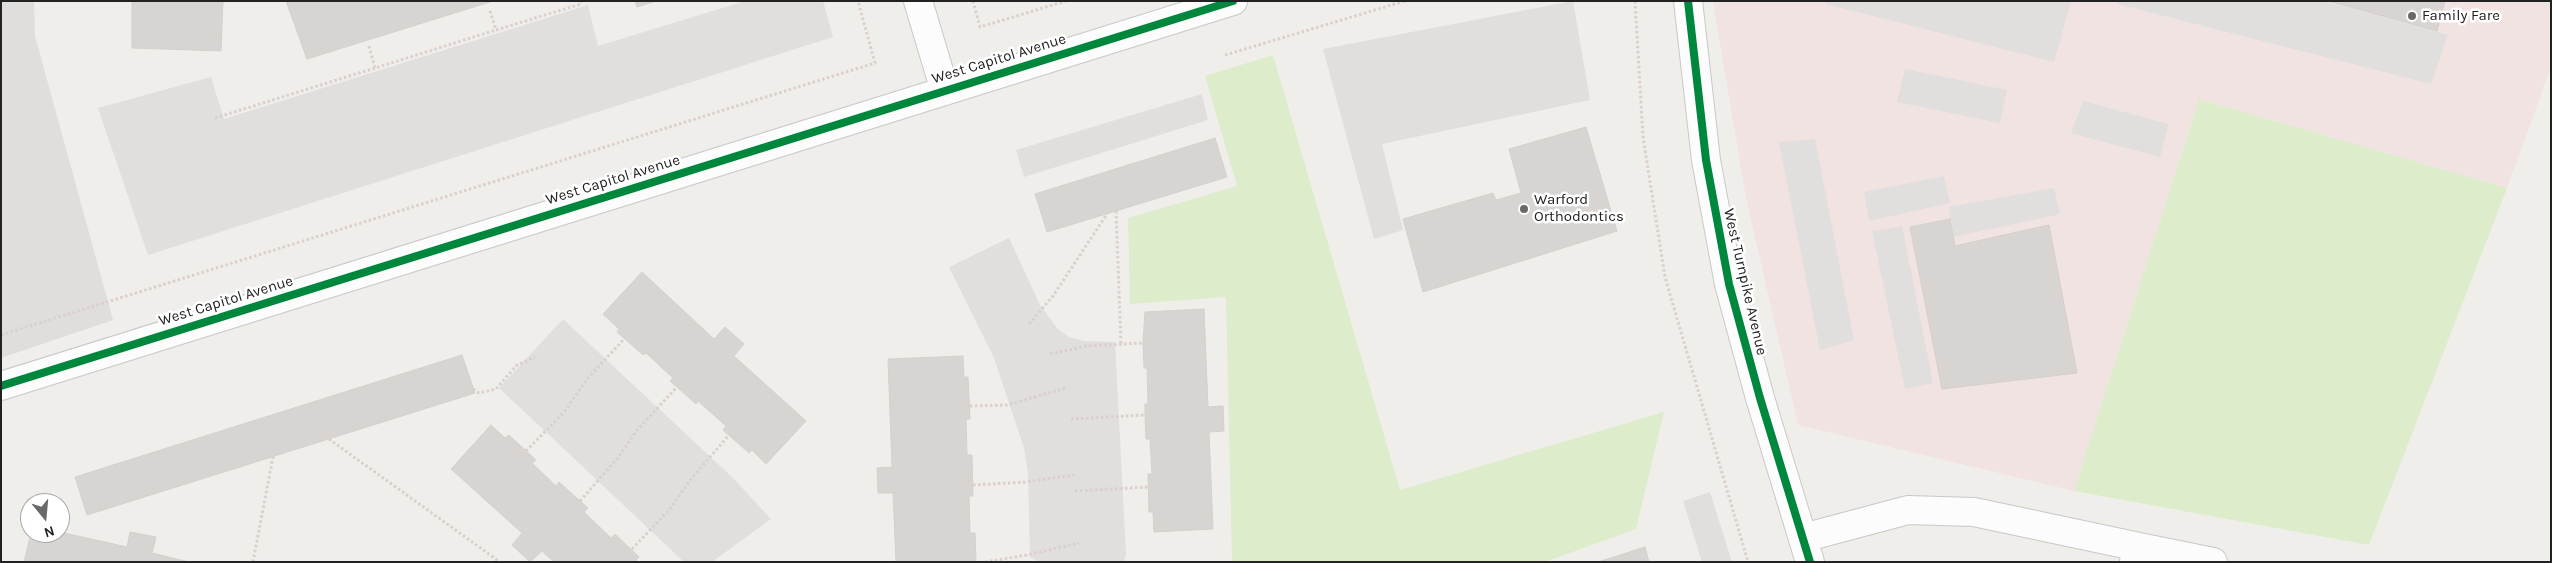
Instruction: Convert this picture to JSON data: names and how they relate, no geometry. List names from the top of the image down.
{
  "streets": {
    "street": ["West Capitol Avenue", "West Turnpike Avenue"]
  },
  "places": ["Family Fare", "Warford Orthodontics"],
  "north": "bottom"
}
